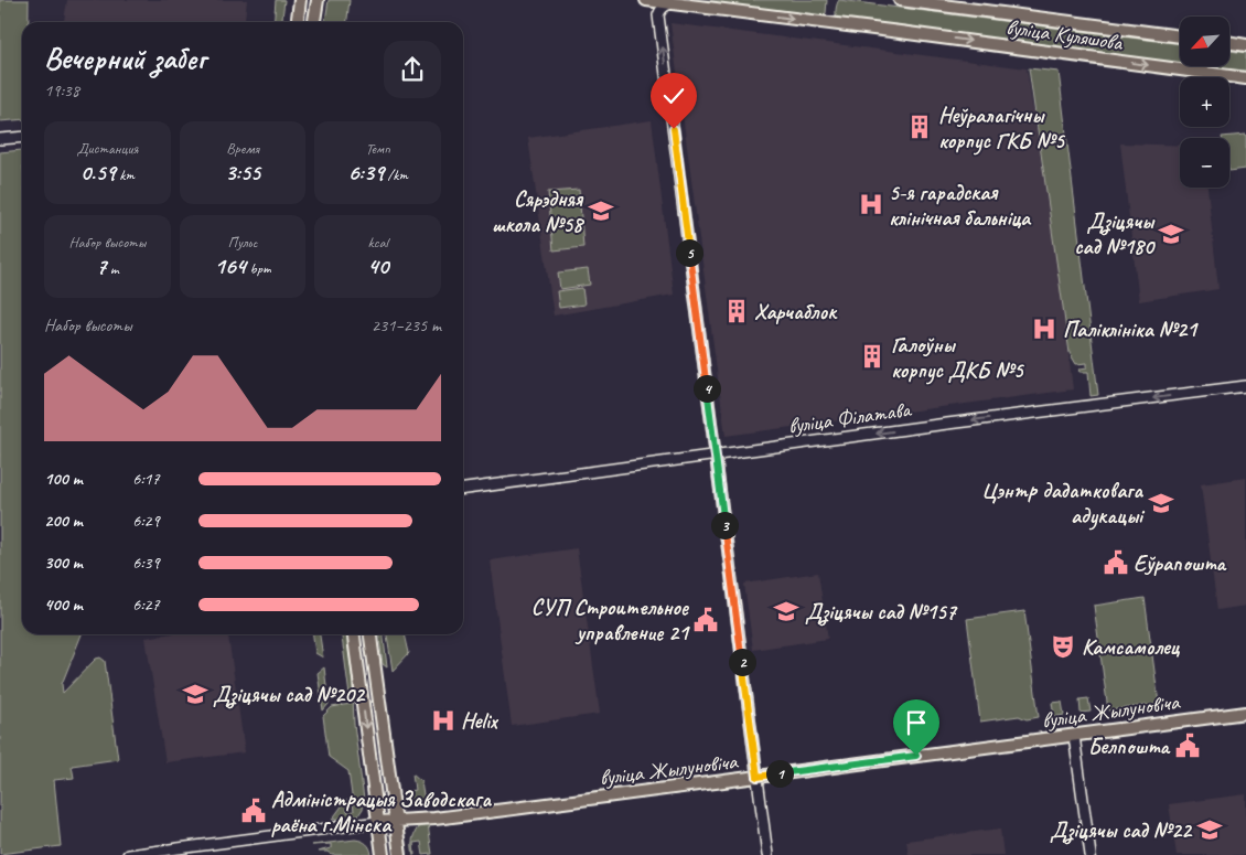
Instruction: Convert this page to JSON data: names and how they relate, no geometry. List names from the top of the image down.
{
  "streets": {
    "main road": ["вуліца Куляшова", "вуліца Жылуновіча"],
    "street": ["вуліца Філатава"]
  },
  "one_way": ["вуліца Філатава"],
  "places": {
    "building": ["Неўралагічны корпус ГКБ №5", "Харчаблок", "Галоўны корпус ДКБ №5"],
    "hospital": ["5-я гарадская клінічная бальніца", "Паліклініка №21", "Helix"],
    "school or university": [
      "Сярэдняя школа №58",
      "Дзіцячы сад №180",
      "Цэнтр дадатковага адукацыі",
      "Дзіцячы сад №157",
      "Дзіцячы сад №202",
      "Дзіцячы сад №22"
    ],
    "public building": [
      "Еўрапошта",
      "СУП Строительное управление 21",
      "Белпошта",
      "Адміністрацыя Заводскага раёна г.Мінска"
    ],
    "theatre": ["Камсамолец"]
  },
  "north": "bottom left",
  "page": {
    "map_buttons": ["+", "−"],
    "heading": ["Вечерний забег", "19:38"],
    "stats": [
      ["Дистанция", "0.59 km"],
      ["Время", "3:55"],
      ["Темп", "6:39 /km"],
      ["Набор высоты", "7 m"],
      ["Пульс", "164 bpm"],
      ["kcal", "40"]
    ],
    "pins": [
      "5",
      "4",
      "3",
      "2",
      "1"
    ],
    "chart": ["Набор высоты", "231–235 m"],
    "list": [
      {
        "name": "100 m",
        "note": "6:17"
      },
      {
        "name": "200 m",
        "note": "6:29"
      },
      {
        "name": "300 m",
        "note": "6:39"
      },
      {
        "name": "400 m",
        "note": "6:27"
      }
    ]
  }
}
